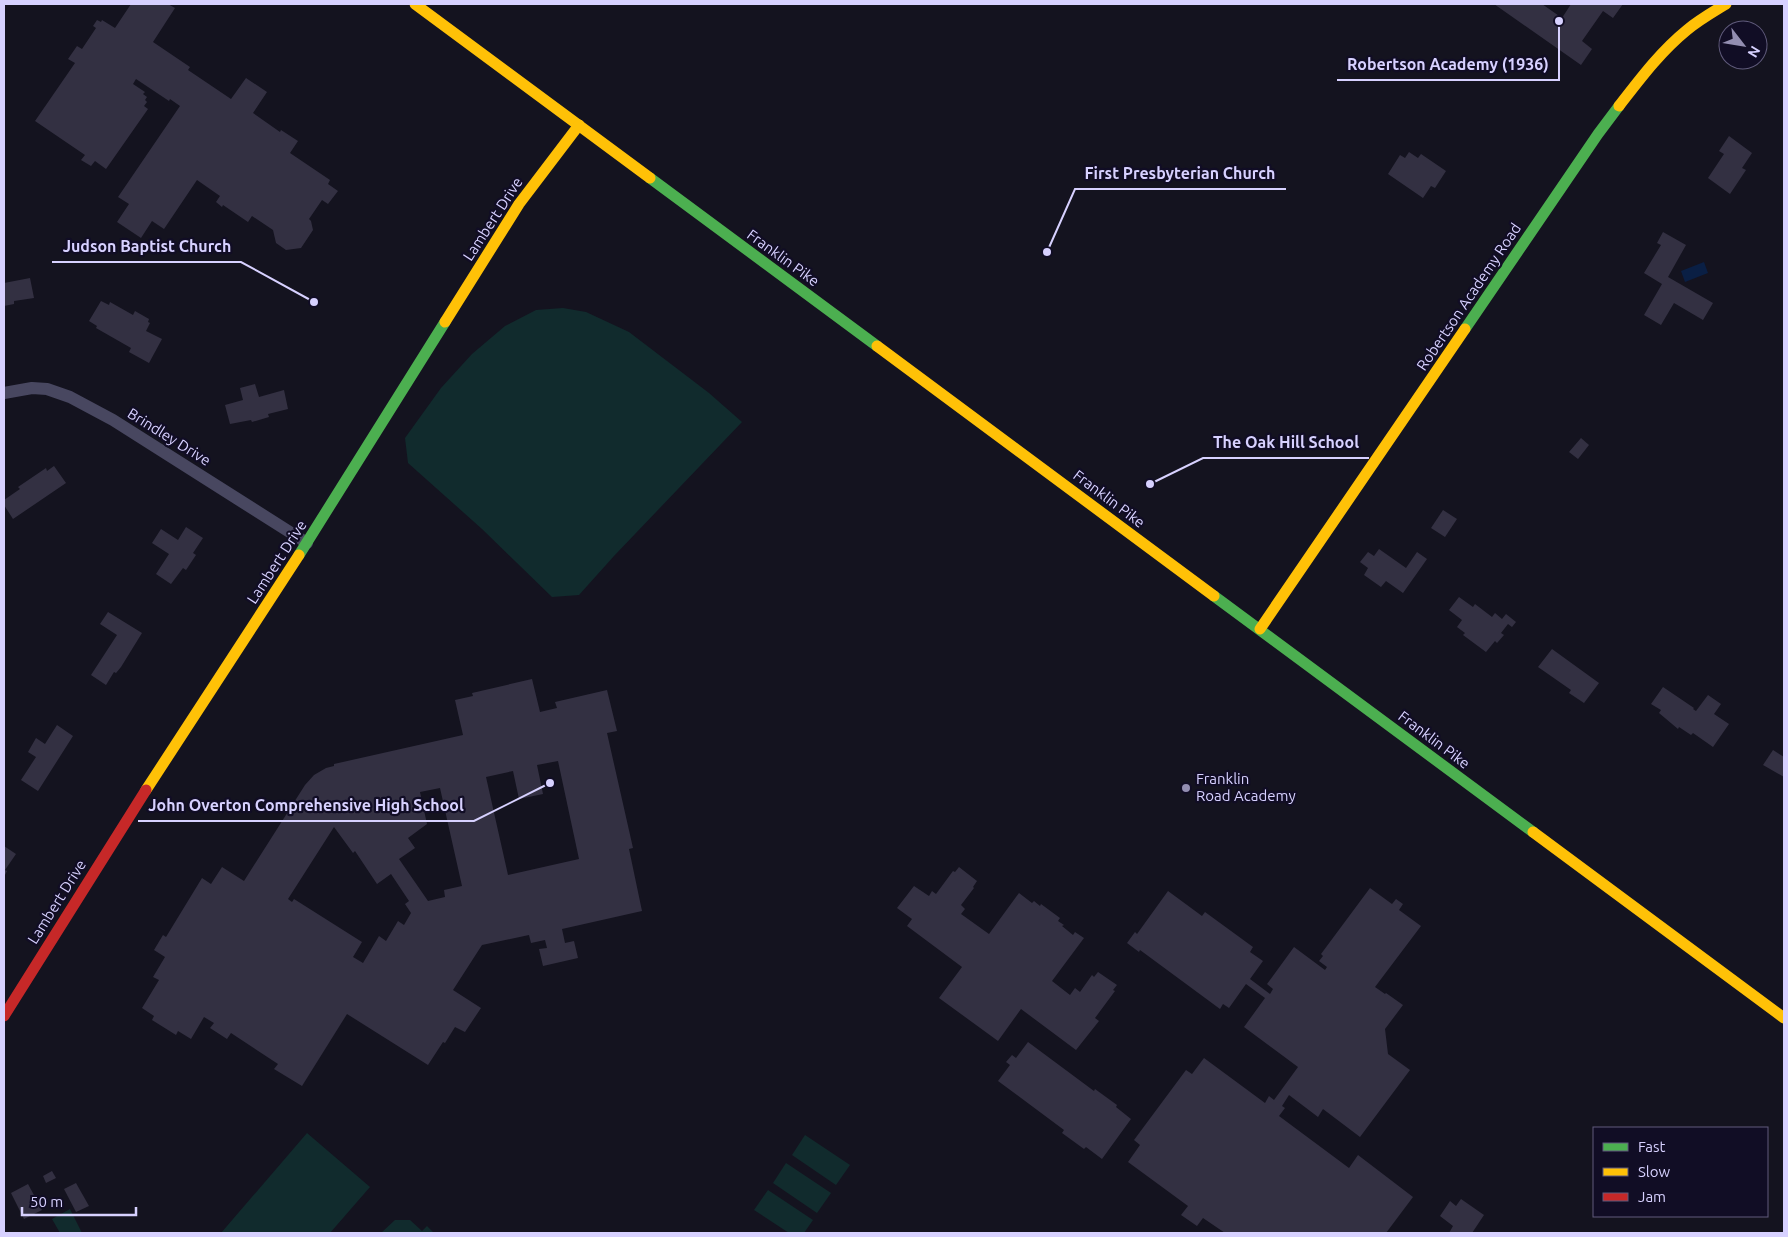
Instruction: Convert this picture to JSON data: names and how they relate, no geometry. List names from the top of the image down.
{
  "streets": {
    "street": [
      "Lambert Drive",
      "Franklin Pike",
      "Robertson Academy Road",
      "Brindley Drive"
    ]
  },
  "crossings": [
    ["Lambert Drive", "Franklin Pike"],
    ["Lambert Drive", "Brindley Drive"],
    ["Franklin Pike", "Robertson Academy Road"]
  ],
  "places": [
    "Robertson Academy (1936)",
    "First Presbyterian Church",
    "Judson Baptist Church",
    "The Oak Hill School",
    "John Overton Comprehensive High School",
    "Franklin Road Academy"
  ],
  "legend": ["Fast", "Slow", "Jam"],
  "scale_bar": "50 m",
  "north": "bottom right"
}
